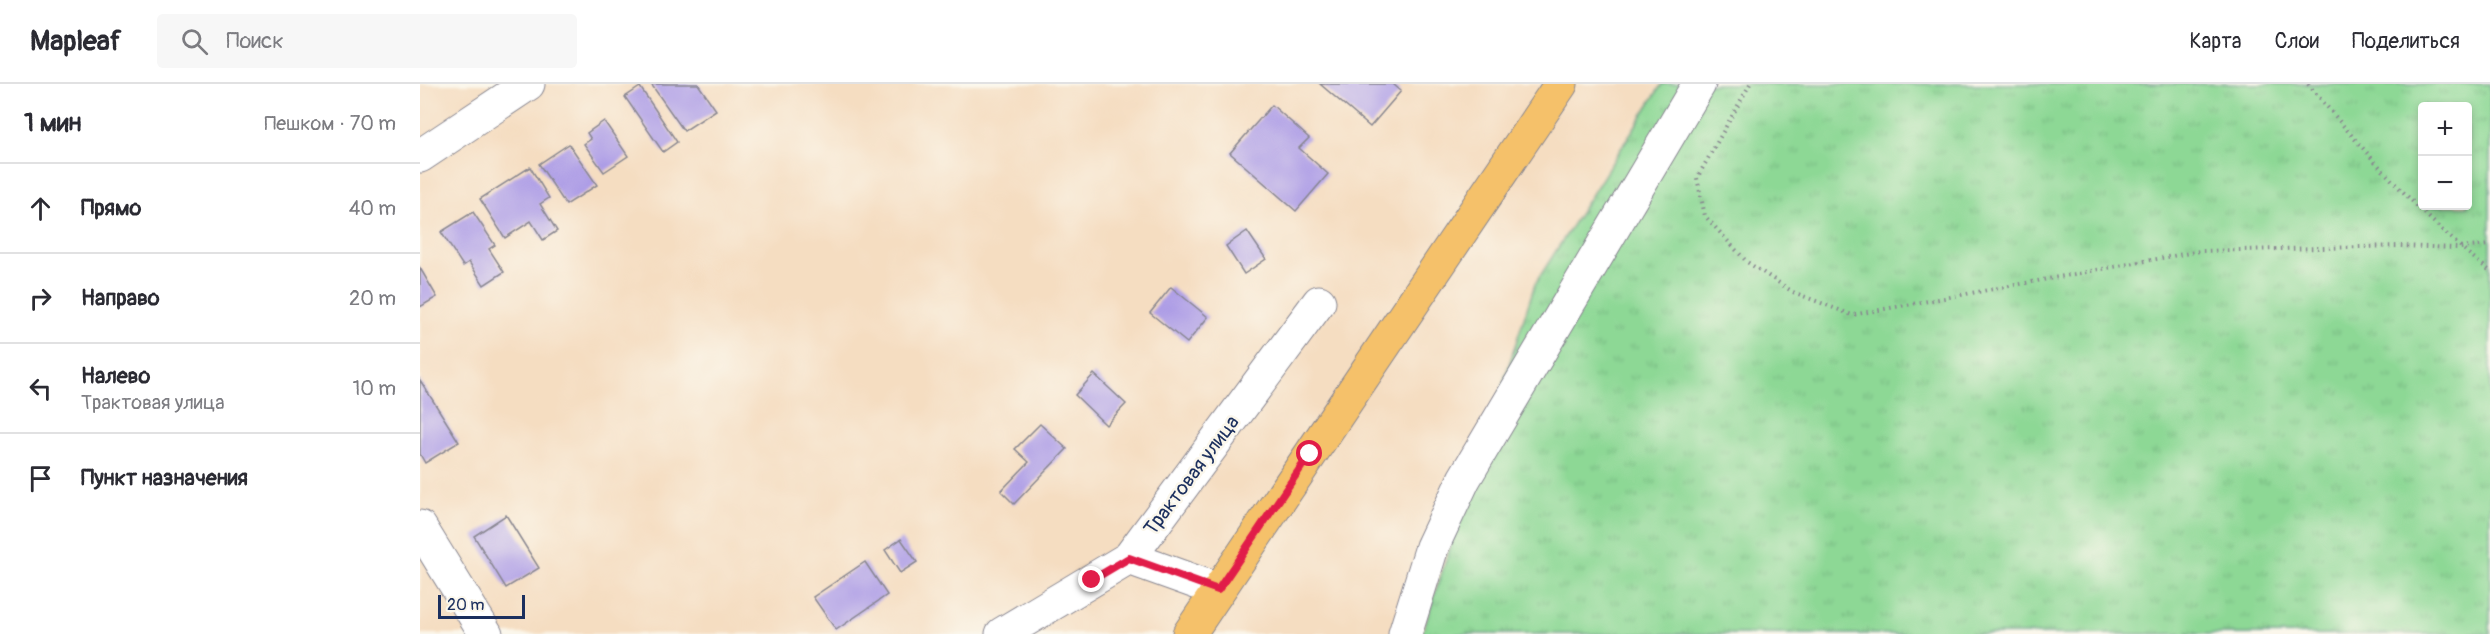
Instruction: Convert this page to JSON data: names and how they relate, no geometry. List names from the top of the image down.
{
  "streets": {
    "street": ["Трактовая улица"]
  },
  "scale_bar": "20 m",
  "page": {
    "header": "Mapleaf",
    "search": "Поиск",
    "nav": ["Карта", "Слои", "Поделиться"],
    "heading": ["1 мин", "Пешком · 70 m"],
    "map_buttons": ["+", "−"],
    "list": [
      ["Прямо", "40 m"],
      ["Направо", "20 m"],
      ["Налево", "Трактовая улица", "10 m"],
      "Пункт назначения"
    ],
    "scale": "20 m"
  }
}
